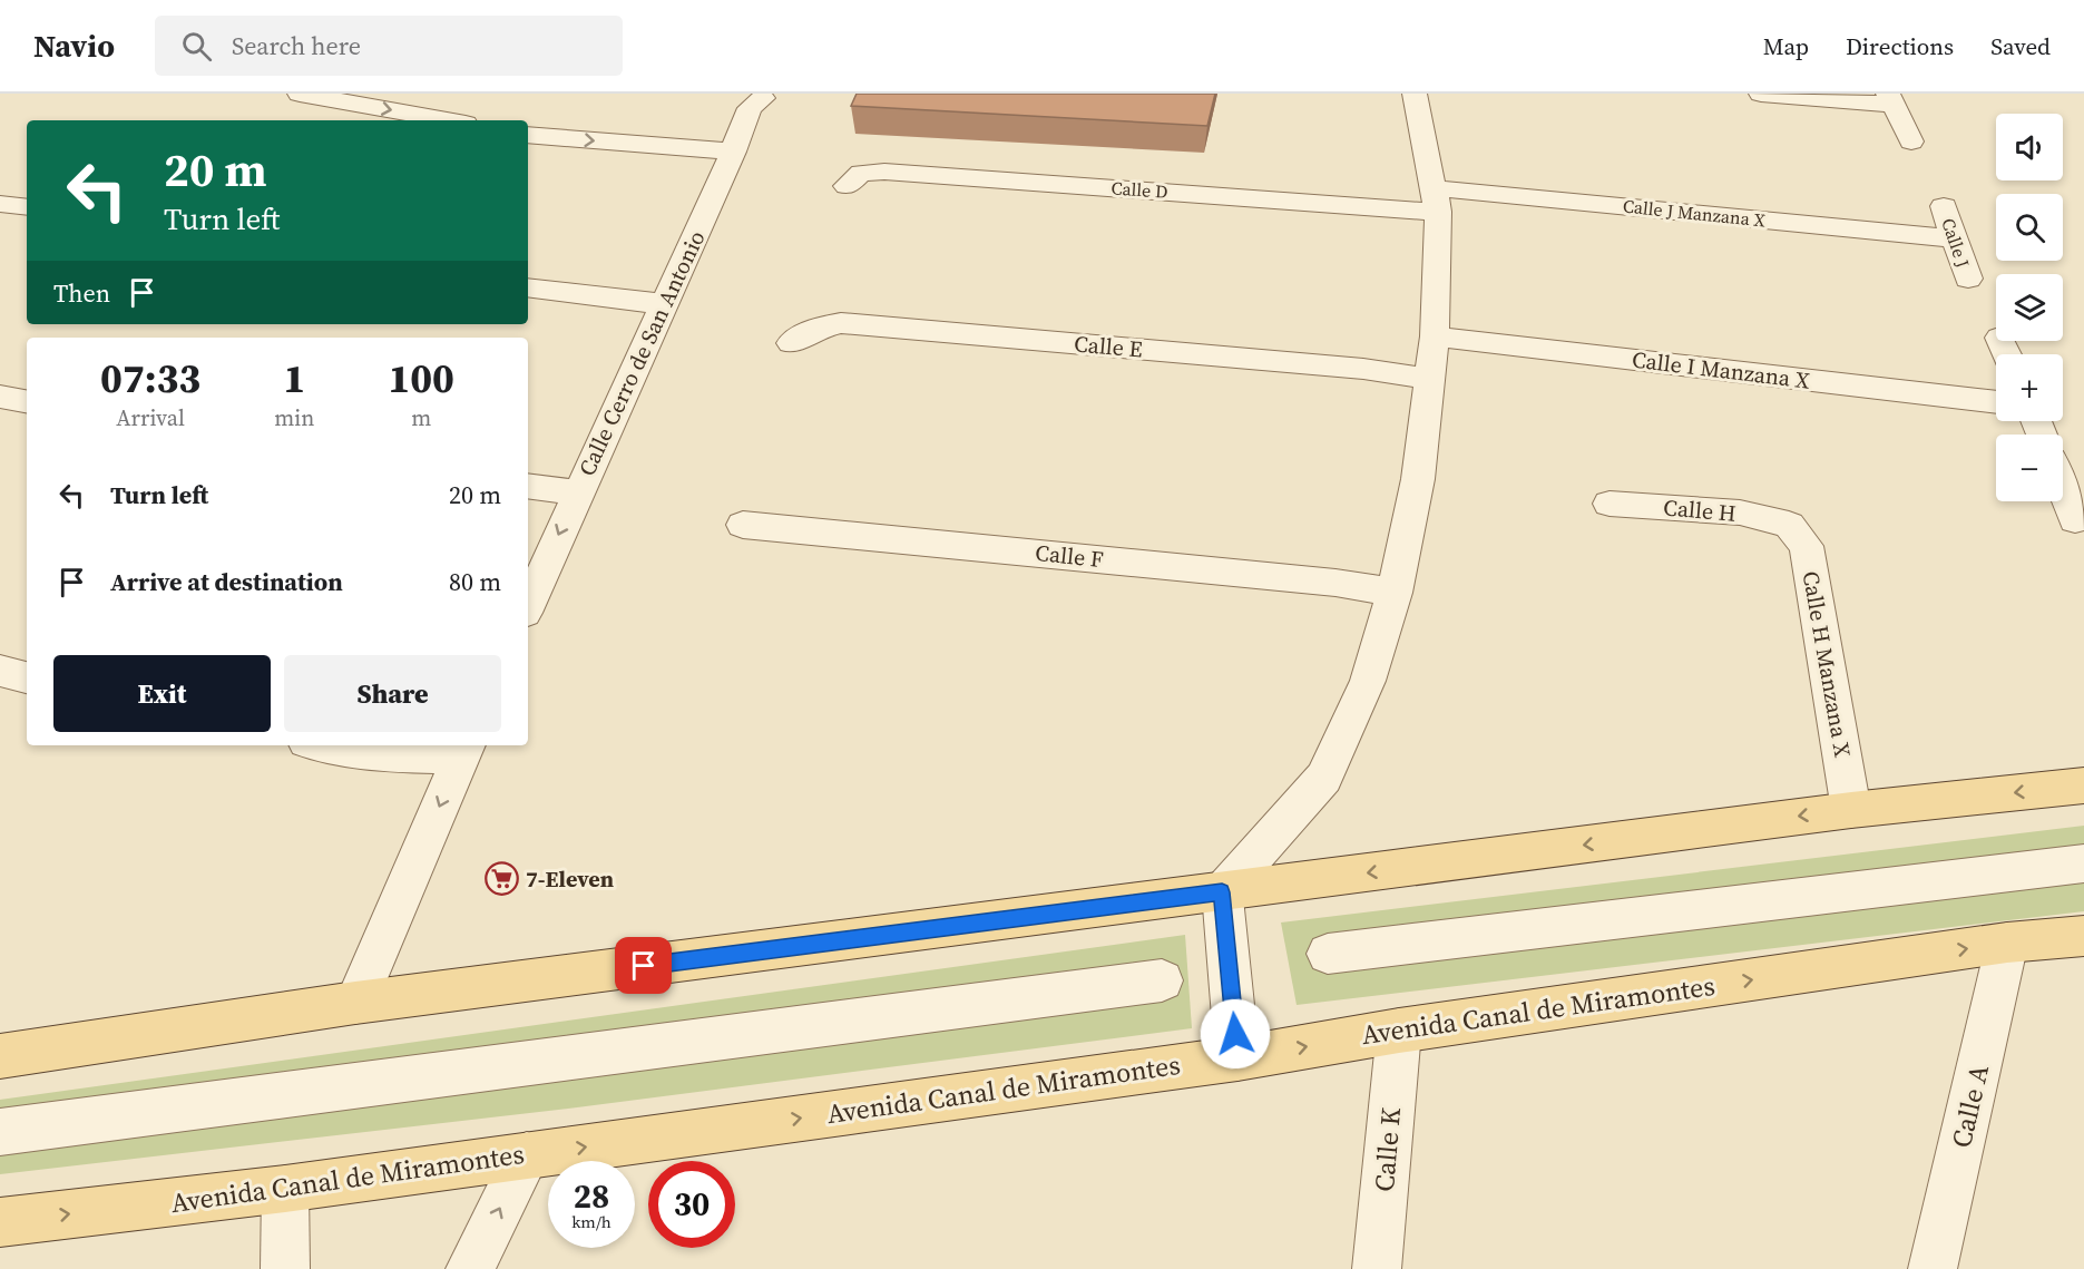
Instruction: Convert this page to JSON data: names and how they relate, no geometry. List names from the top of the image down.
{
  "streets": {
    "main road": ["Avenida Canal de Miramontes"],
    "street": [
      "Calle D",
      "Calle J Manzana X",
      "Calle J",
      "Calle E",
      "Calle Cerro de San Antonio",
      "Calle I Manzana X",
      "Calle H",
      "Calle F",
      "Calle H Manzana X",
      "Calle A",
      "Calle K"
    ]
  },
  "crossings": [
    ["Calle D", "Calle J Manzana X"],
    ["Calle J Manzana X", "Calle J"],
    ["Calle H", "Calle H Manzana X"],
    ["Avenida Canal de Miramontes", "Calle A"],
    ["Avenida Canal de Miramontes", "Calle K"]
  ],
  "places": {
    "supermarket": ["7-Eleven"]
  },
  "page": {
    "header": "Navio",
    "search": "Search here",
    "nav": ["Map", "Directions", "Saved"],
    "map_buttons": ["+", "−"],
    "turn": ["20 m", "Turn left"],
    "then": "Then",
    "eta": [
      "07:33",
      "Arrival",
      "1",
      "min",
      "100",
      "m"
    ],
    "list": [
      {
        "name": "Turn left",
        "value": "20 m"
      },
      {
        "name": "Arrive at destination",
        "value": "80 m"
      }
    ],
    "buttons": ["Exit", "Share"],
    "speed": "28 km/h",
    "limit": "30"
  }
}
